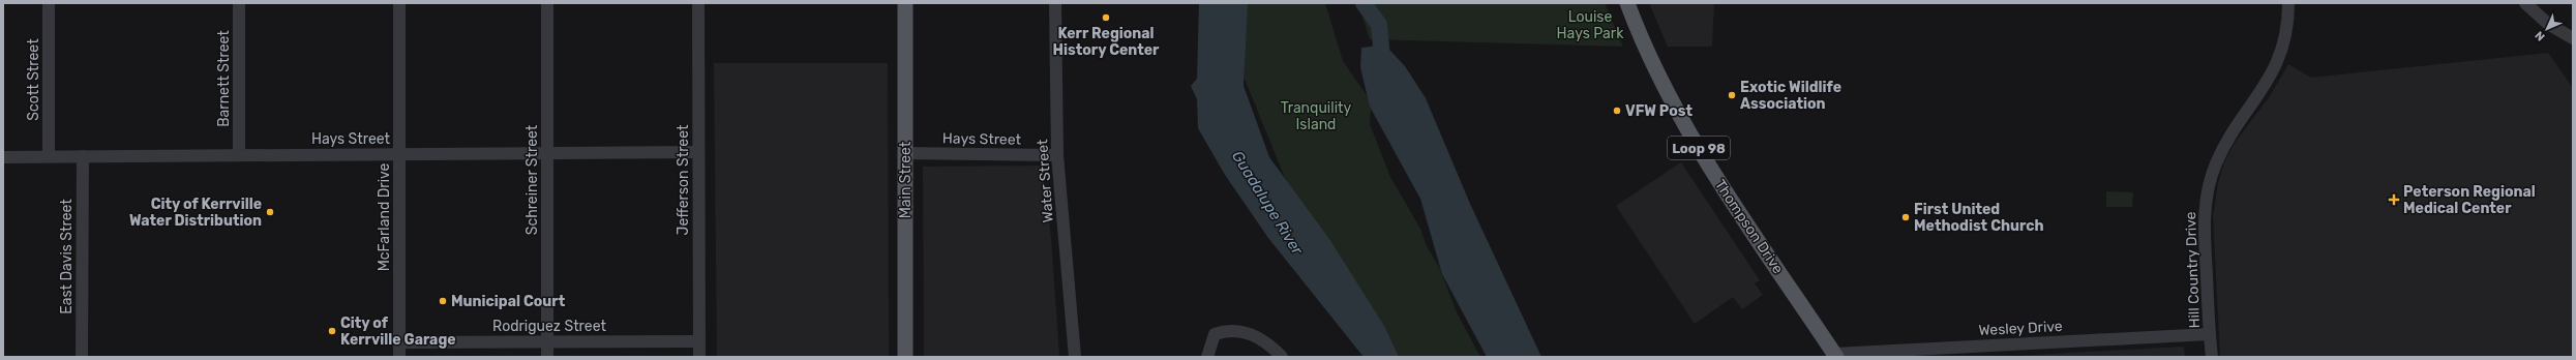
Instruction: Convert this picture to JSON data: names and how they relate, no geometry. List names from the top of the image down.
{
  "streets": {
    "main road": ["Loop 98", "Main Street", "Thompson Drive"],
    "street": [
      "Barnett Street",
      "Scott Street",
      "Hays Street",
      "Schreiner Street",
      "Jefferson Street",
      "Water Street",
      "McFarland Drive",
      "East Davis Street",
      "Hill Country Drive",
      "Rodriguez Street",
      "Wesley Drive"
    ]
  },
  "crossings": [
    ["Barnett Street", "Hays Street"],
    ["Scott Street", "Hays Street"],
    ["Hays Street", "Schreiner Street"],
    ["Hays Street", "Jefferson Street"],
    ["Hays Street", "Main Street"],
    ["Hays Street", "Water Street"],
    ["Hays Street", "McFarland Drive"],
    ["Hays Street", "East Davis Street"],
    ["Schreiner Street", "Rodriguez Street"],
    ["Jefferson Street", "Rodriguez Street"],
    ["McFarland Drive", "Rodriguez Street"],
    ["Thompson Drive", "Wesley Drive"],
    ["Hill Country Drive", "Wesley Drive"]
  ],
  "water": ["Guadalupe River"],
  "parks": ["Louise Hays Park", "Tranquility Island"],
  "places": {
    "other": [
      "Kerr Regional History Center",
      "Exotic Wildlife Association",
      "VFW Post",
      "City of Kerrville Water Distribution",
      "First United Methodist Church",
      "Municipal Court",
      "City of Kerrville Garage"
    ],
    "health": ["Peterson Regional Medical Center"]
  },
  "north": "bottom left"
}
